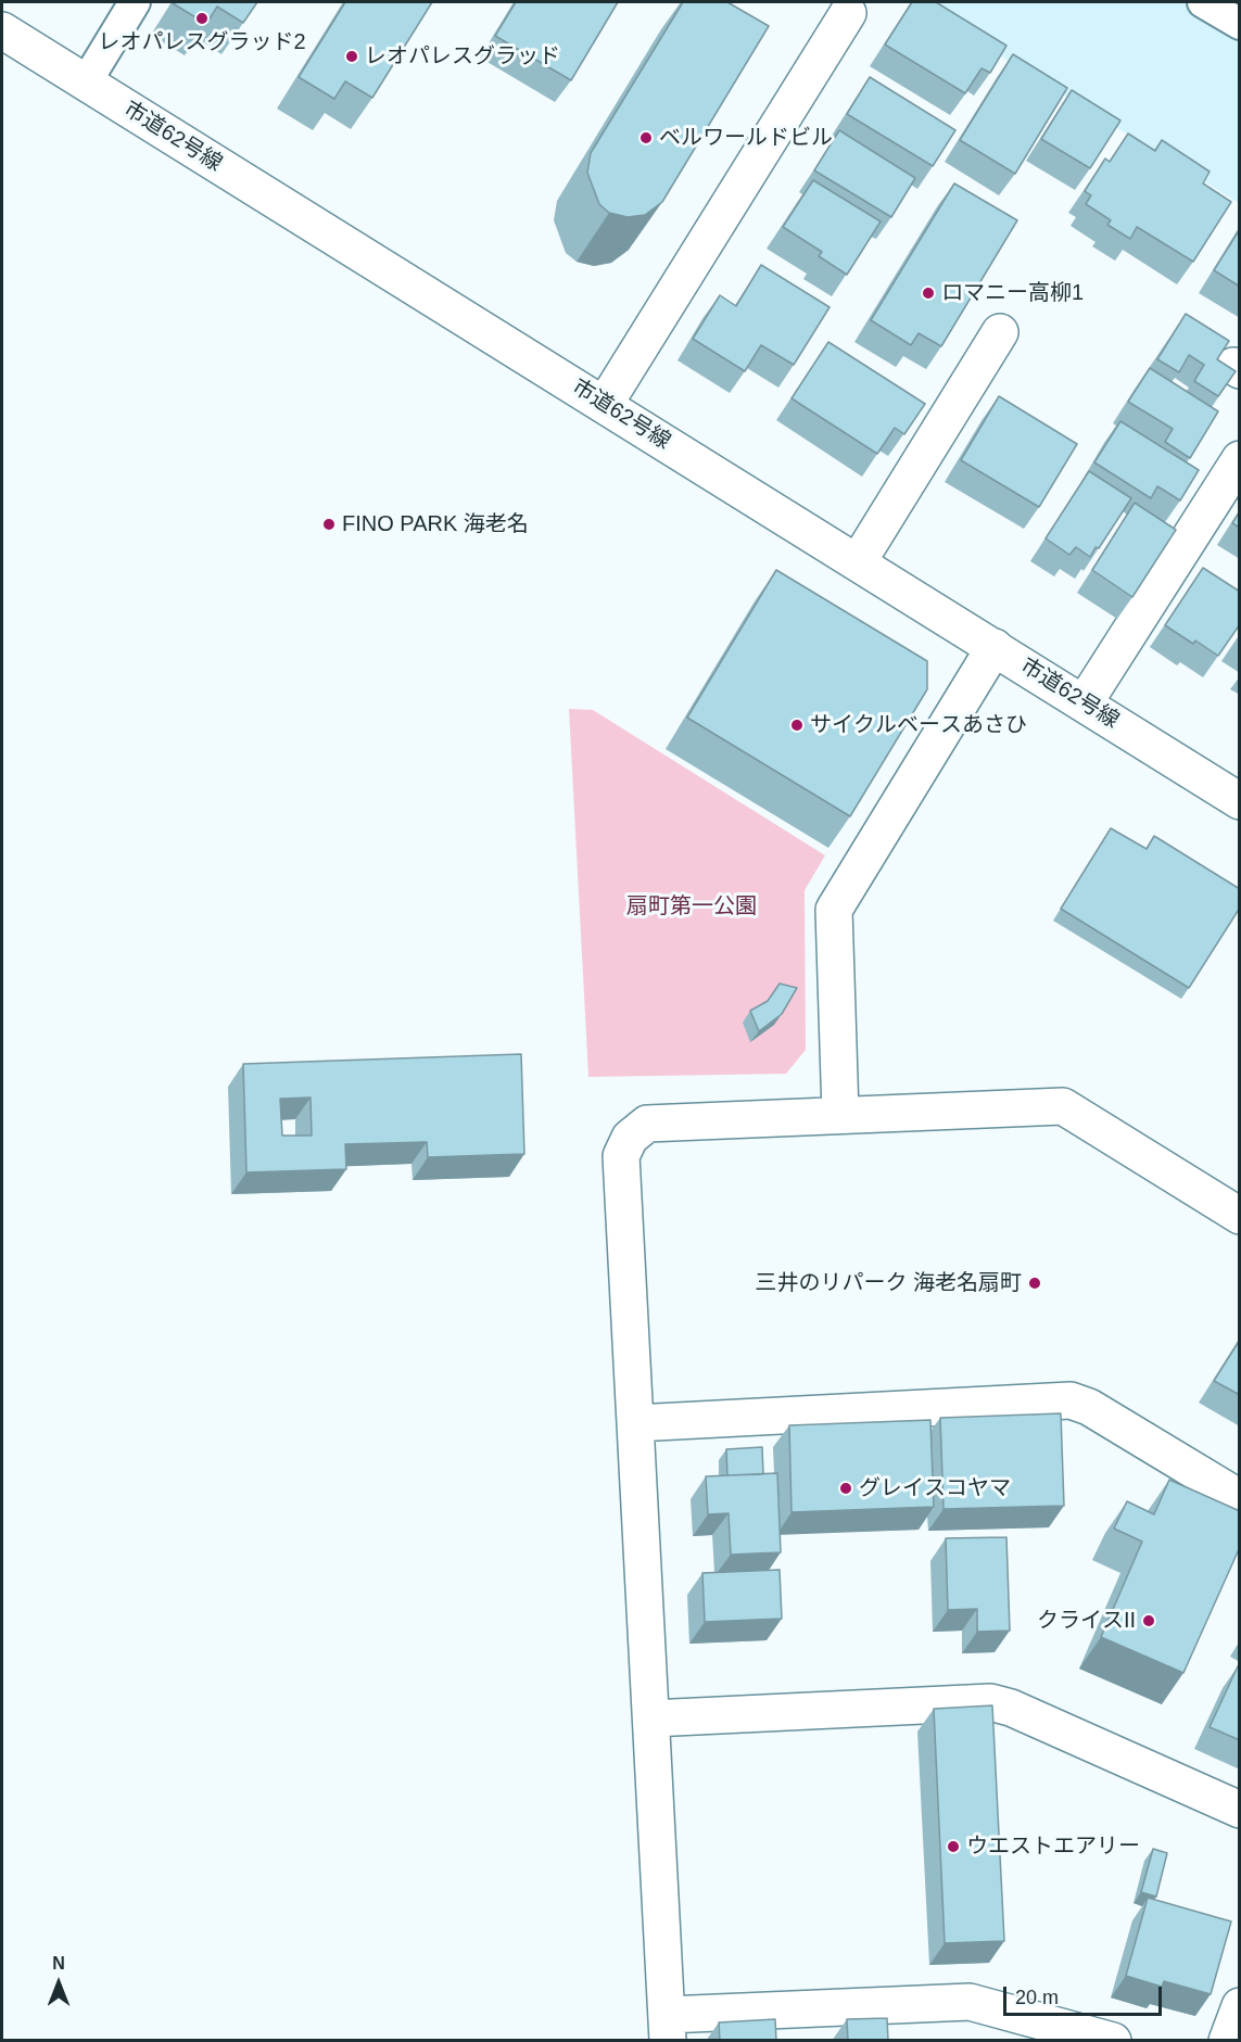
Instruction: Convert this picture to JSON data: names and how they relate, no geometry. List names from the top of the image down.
{
  "streets": {
    "street": ["市道62号線"]
  },
  "parks": ["扇町第一公園"],
  "places": [
    "レオパレスグラッド2",
    "レオパレスグラッド",
    "ベルワールドビル",
    "ロマニー高柳1",
    "FINO PARK 海老名",
    "サイクルベースあさひ",
    "三井のリパーク 海老名扇町",
    "グレイスコヤマ",
    "クライスII",
    "ウエストエアリー"
  ],
  "scale_bar": "20 m",
  "north": "top"
}
